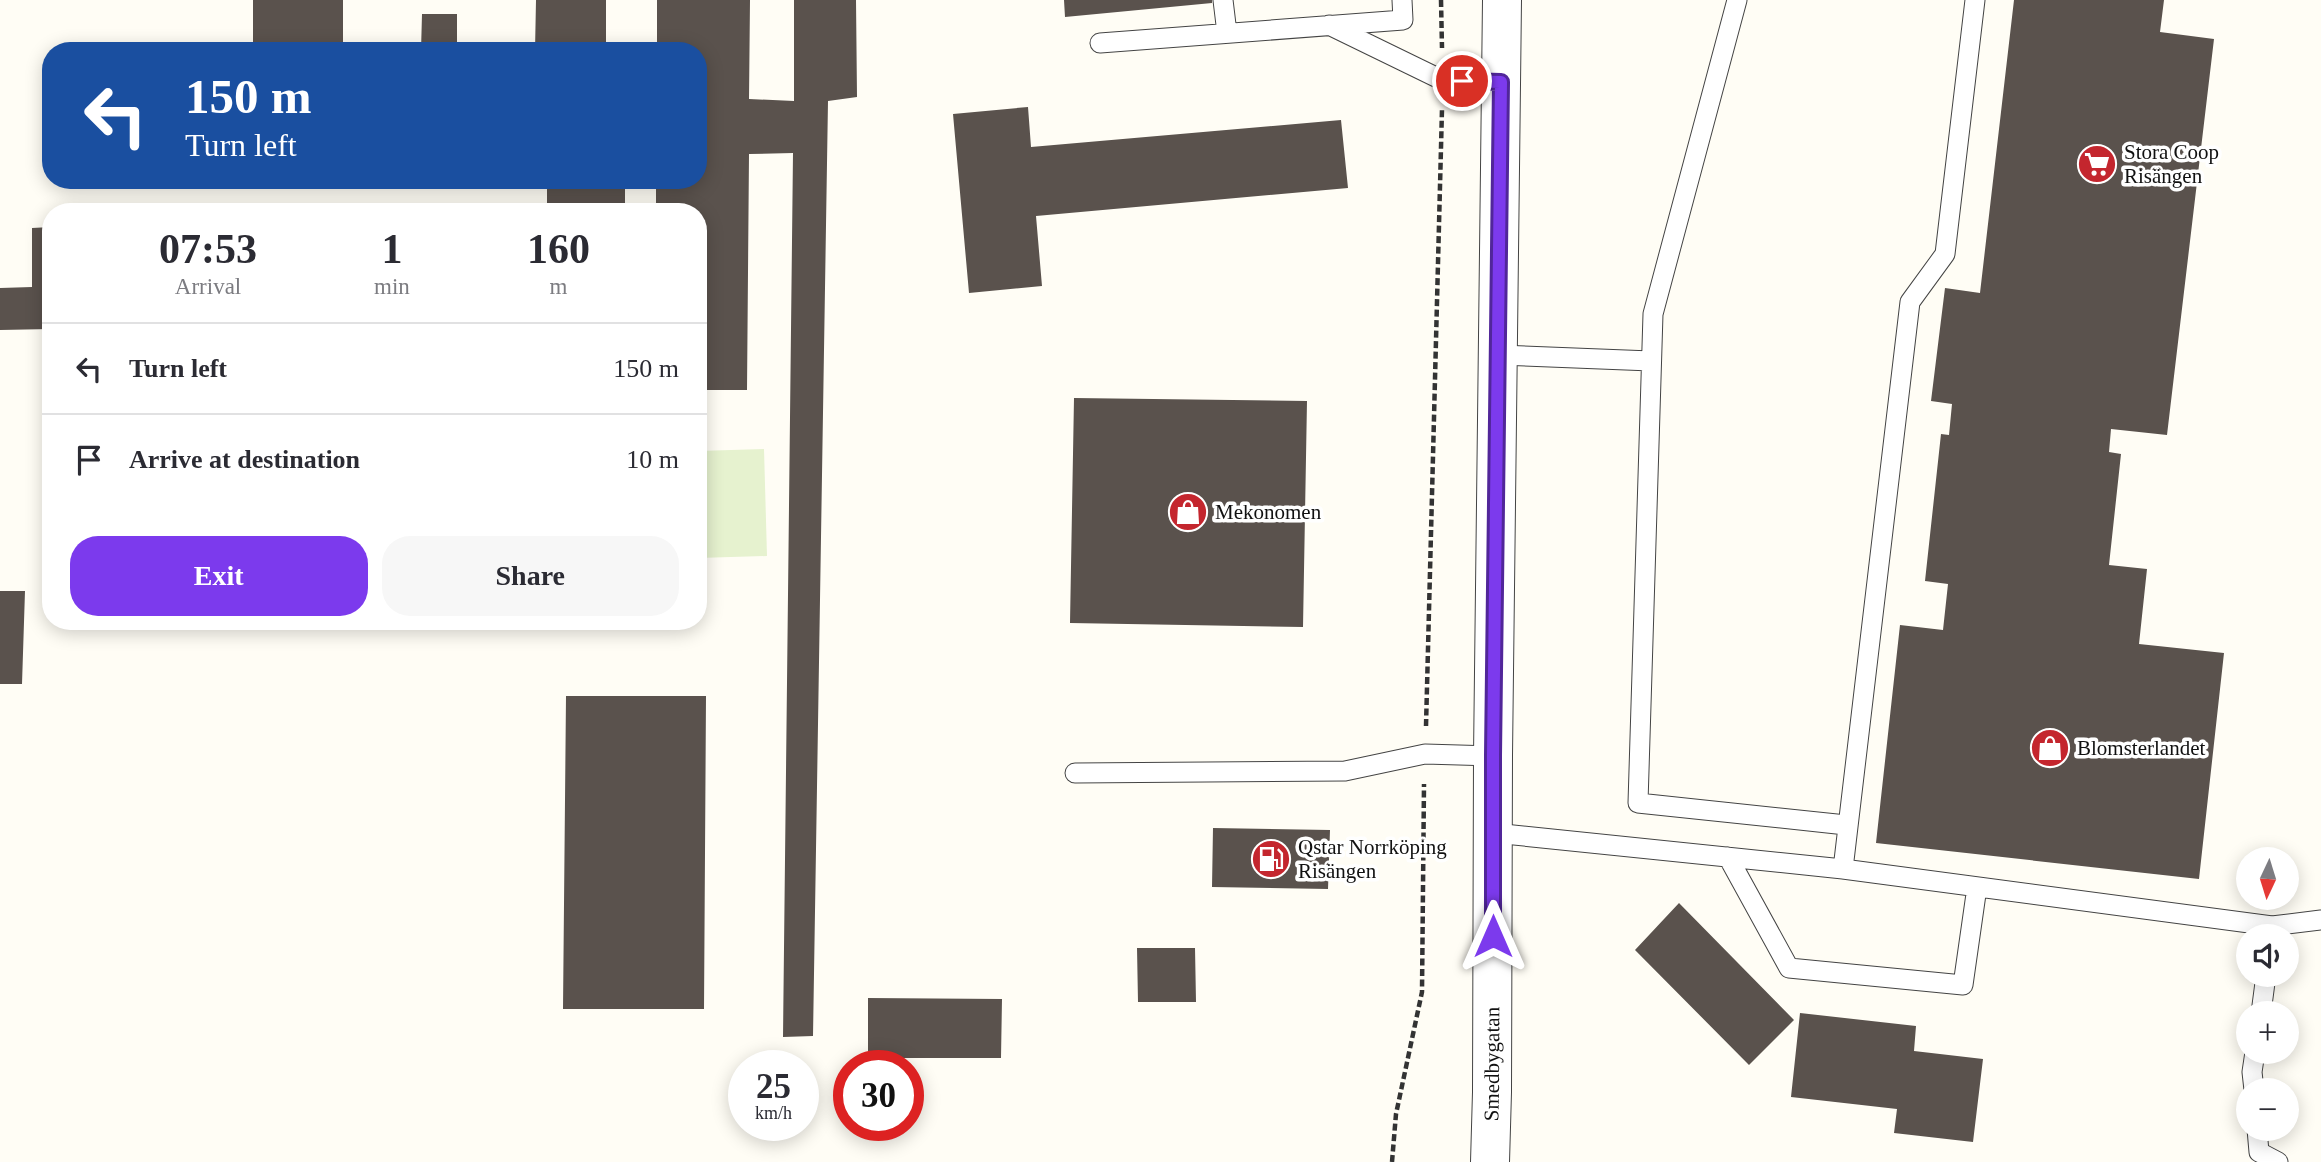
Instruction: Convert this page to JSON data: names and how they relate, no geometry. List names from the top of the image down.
{
  "streets": {
    "street": ["Smedbygatan"]
  },
  "places": {
    "supermarket": ["Stora Coop Risängen"],
    "shop": ["Mekonomen", "Blomsterlandet"],
    "fuel station": ["Qstar Norrköping Risängen"]
  },
  "north": "bottom",
  "page": {
    "turn": ["150 m", "Turn left"],
    "eta": [
      "07:53",
      "Arrival",
      "1",
      "min",
      "160",
      "m"
    ],
    "list": [
      {
        "name": "Turn left",
        "value": "150 m"
      },
      {
        "name": "Arrive at destination",
        "value": "10 m"
      }
    ],
    "buttons": ["Exit", "Share"],
    "map_buttons": ["+", "−"],
    "speed": "25 km/h",
    "limit": "30"
  }
}
